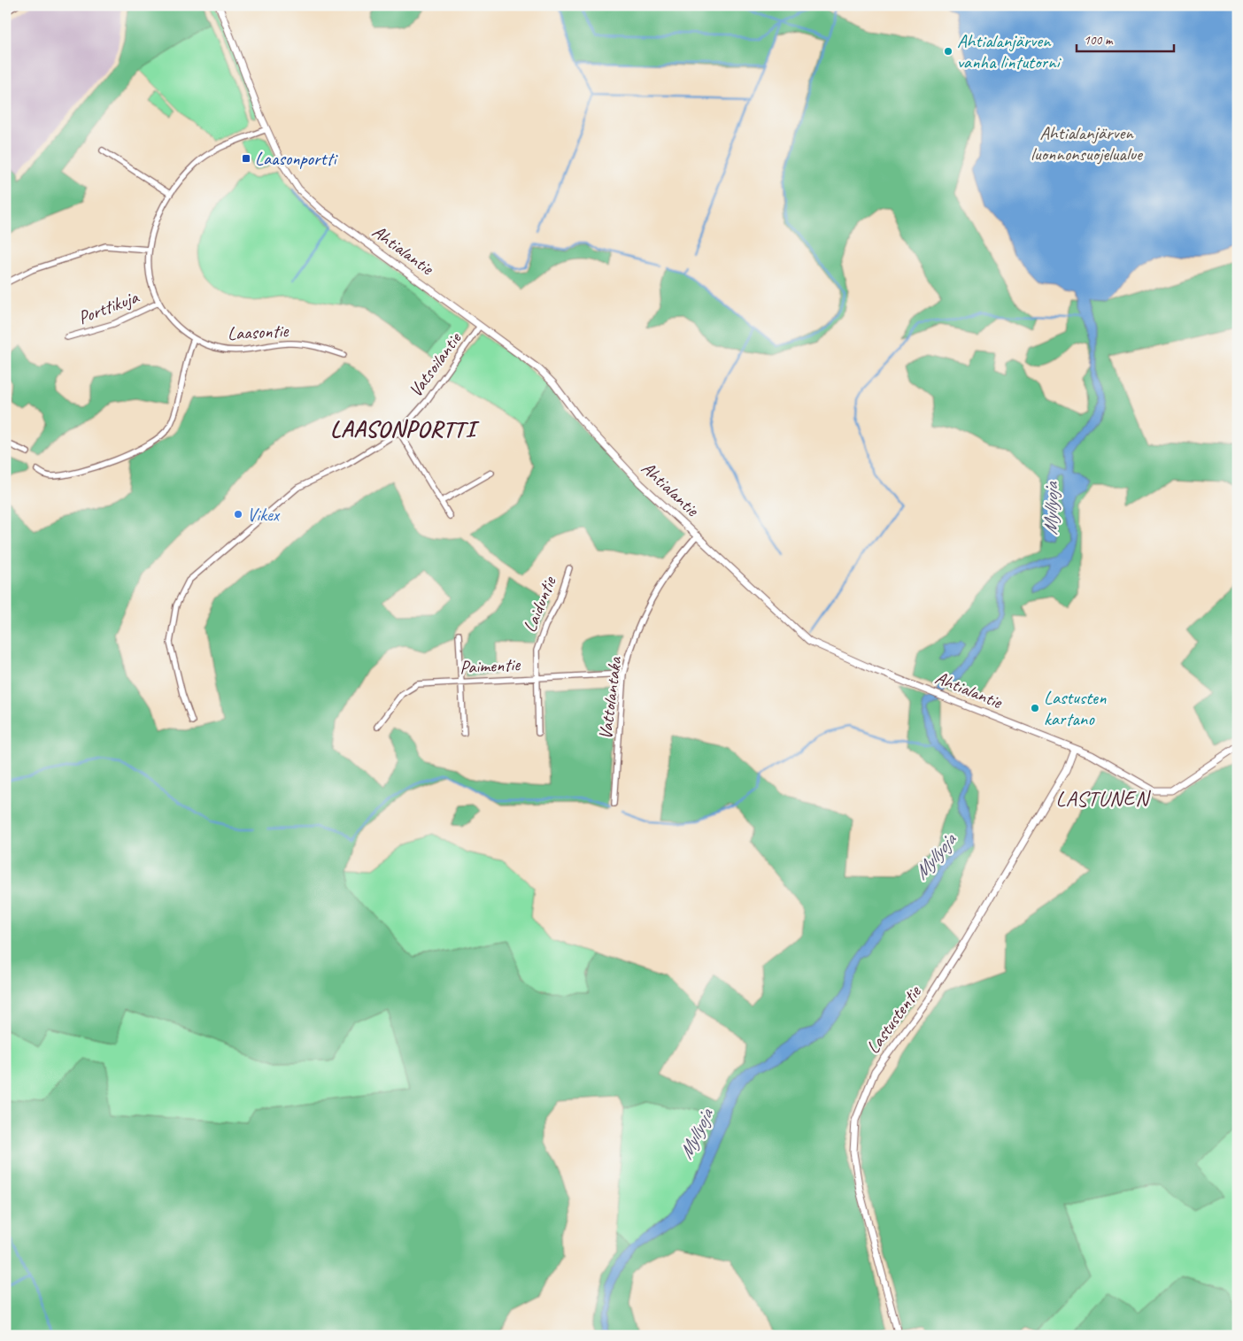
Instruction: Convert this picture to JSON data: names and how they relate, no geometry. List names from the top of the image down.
{
  "streets": {
    "street": [
      "Ahtialantie",
      "Porttikuja",
      "Laasontie",
      "Vatsoilantie",
      "Laiduntie",
      "Paimentie",
      "Vattolantaka",
      "Lastustentie"
    ]
  },
  "crossings": [
    ["Ahtialantie", "Laasontie"],
    ["Ahtialantie", "Vatsoilantie"],
    ["Ahtialantie", "Vattolantaka"],
    ["Ahtialantie", "Lastustentie"],
    ["Porttikuja", "Laasontie"],
    ["Laiduntie", "Paimentie"],
    ["Paimentie", "Vattolantaka"]
  ],
  "districts": ["LAASONPORTTI", "LASTUNEN"],
  "water": ["Myllyoja"],
  "parks": ["Ahtialanjärven luonnonsuojelualue"],
  "places": {
    "other": ["Ahtialanjärven vanha lintutorni", "Vikex", "Lastusten kartano"],
    "transit": ["Laasonportti"]
  },
  "scale_bar": "100 m"
}
